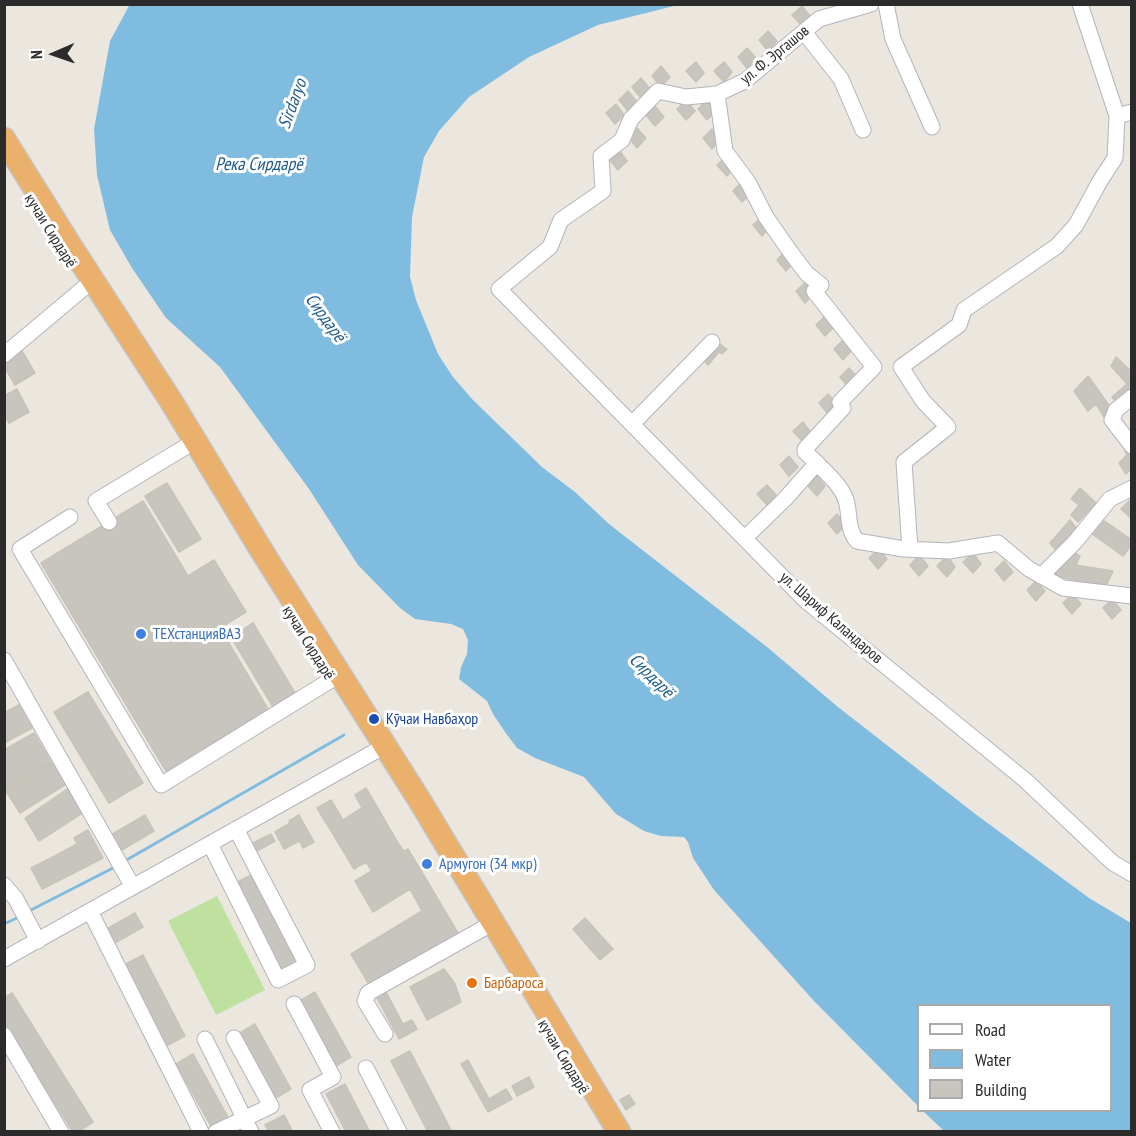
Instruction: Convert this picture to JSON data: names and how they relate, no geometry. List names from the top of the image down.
{
  "streets": {
    "highway": ["кучаи Сирдарё"],
    "street": ["ул. Ф. Эргашов", "ул. Шариф Каландаров"]
  },
  "crossings": [
    ["ул. Ф. Эргашов", "ул. Шариф Каландаров"]
  ],
  "water": ["Sirdaryo", "Река Сирдарё", "Сирдарё"],
  "places": [
    "ТЕХстанцияВАЗ",
    "Кӯчаи Навбаҳор",
    "Армугон (34 мкр)",
    "Барбароса"
  ],
  "legend": ["Road", "Water", "Building"],
  "north": "left"
}
